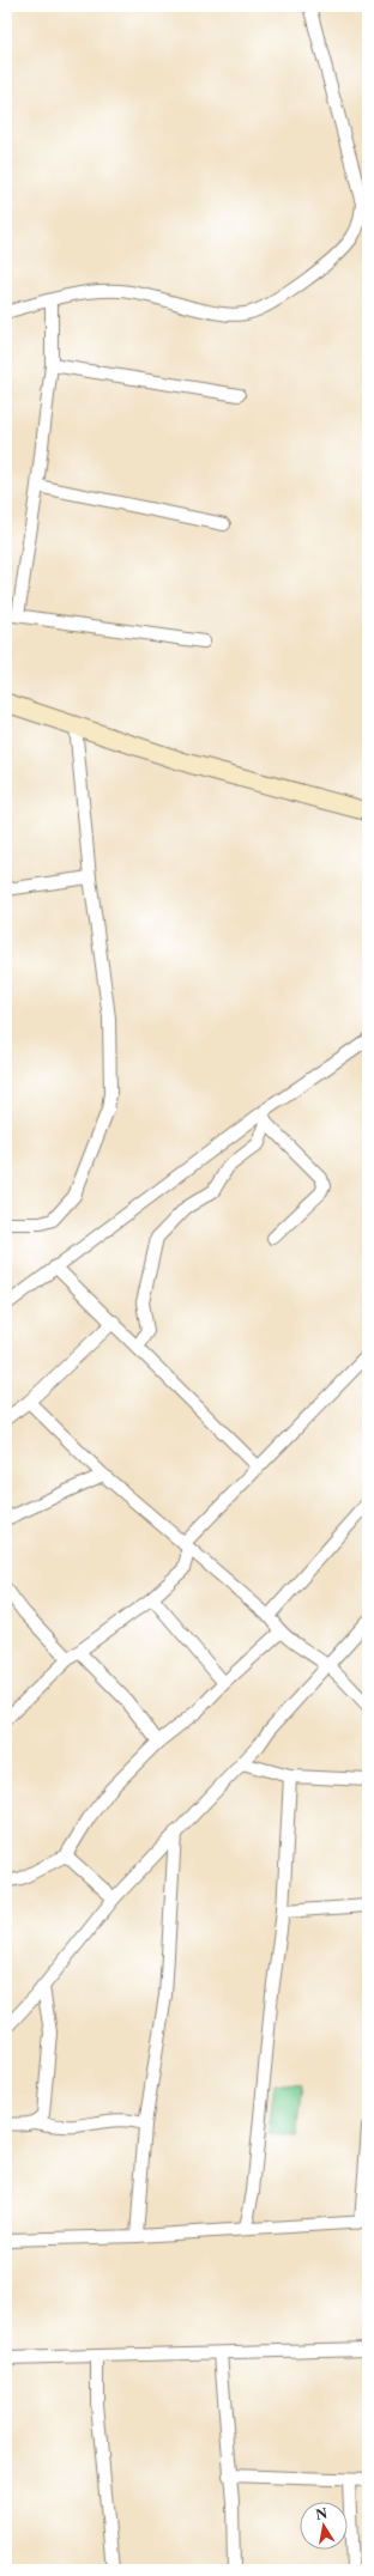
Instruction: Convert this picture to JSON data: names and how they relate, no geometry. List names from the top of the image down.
{
  "north": "top"
}
